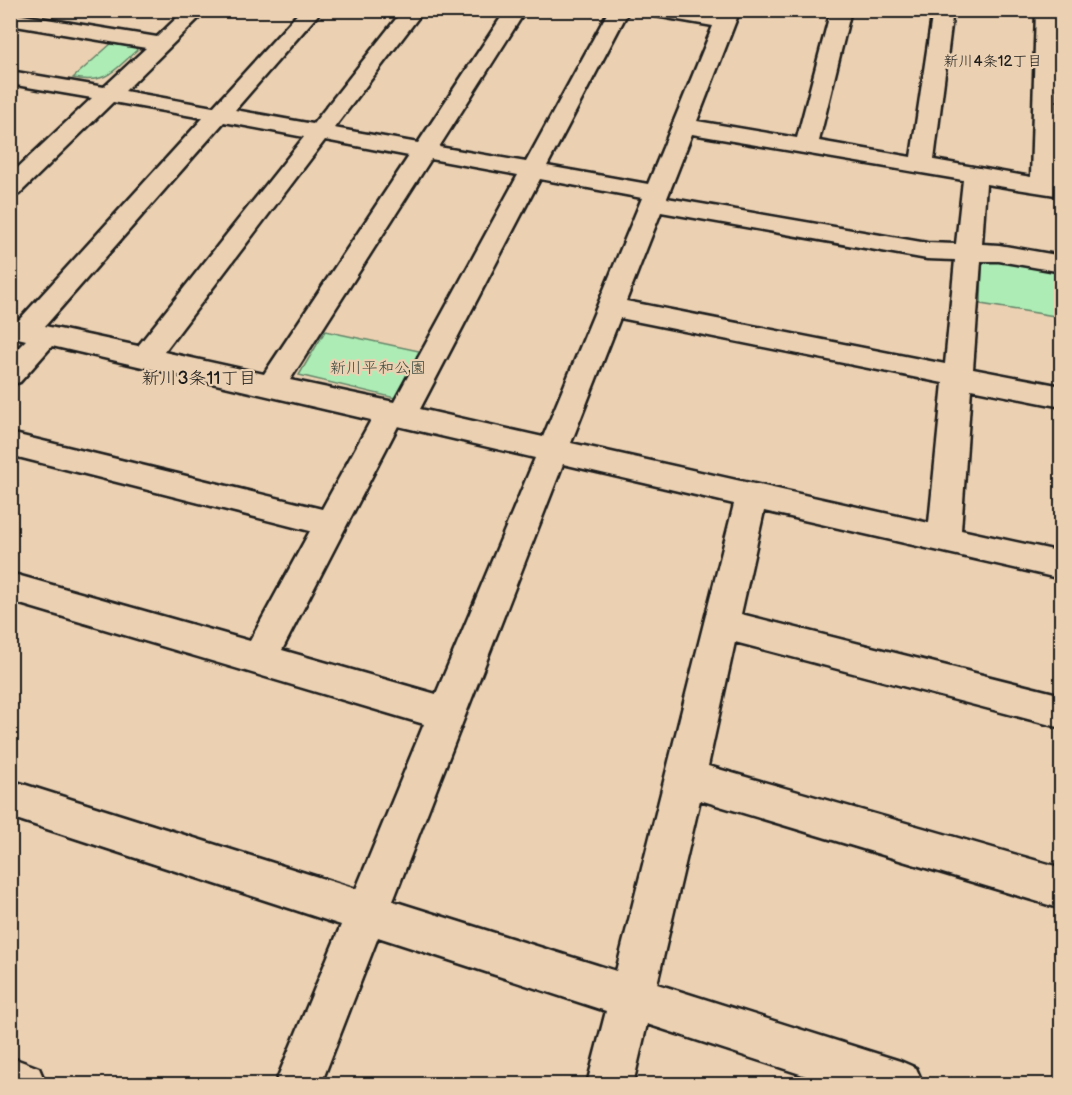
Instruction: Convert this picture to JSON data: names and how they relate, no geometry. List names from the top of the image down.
{
  "districts": ["新川4条12丁目", "新川3条11丁目"],
  "parks": ["新川平和公園"]
}
